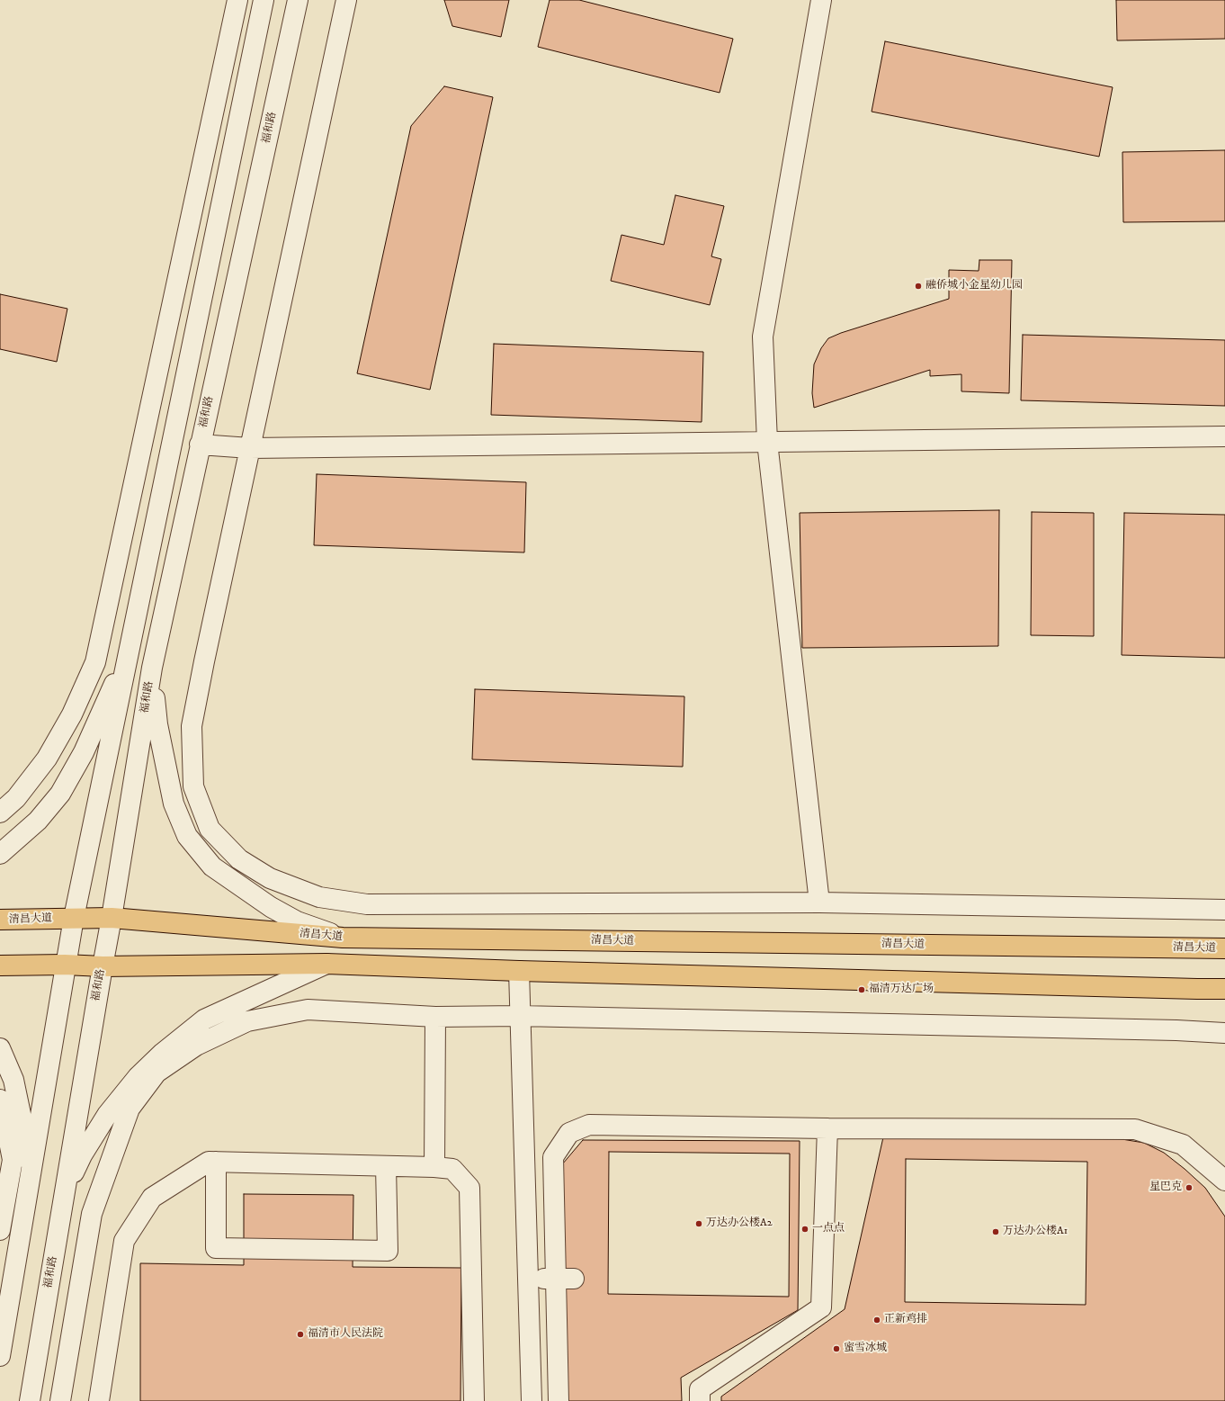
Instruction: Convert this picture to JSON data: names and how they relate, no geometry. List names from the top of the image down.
{
  "streets": {
    "main road": ["清昌大道"],
    "street": ["福和路"]
  },
  "crossings": [
    ["福和路", "清昌大道"]
  ],
  "places": [
    "融侨城小金星幼儿园",
    "福清万达广场",
    "星巴克",
    "万达办公楼A2",
    "一点点",
    "万达办公楼A1",
    "正新鸡排",
    "福清市人民法院",
    "蜜雪冰城"
  ]
}
